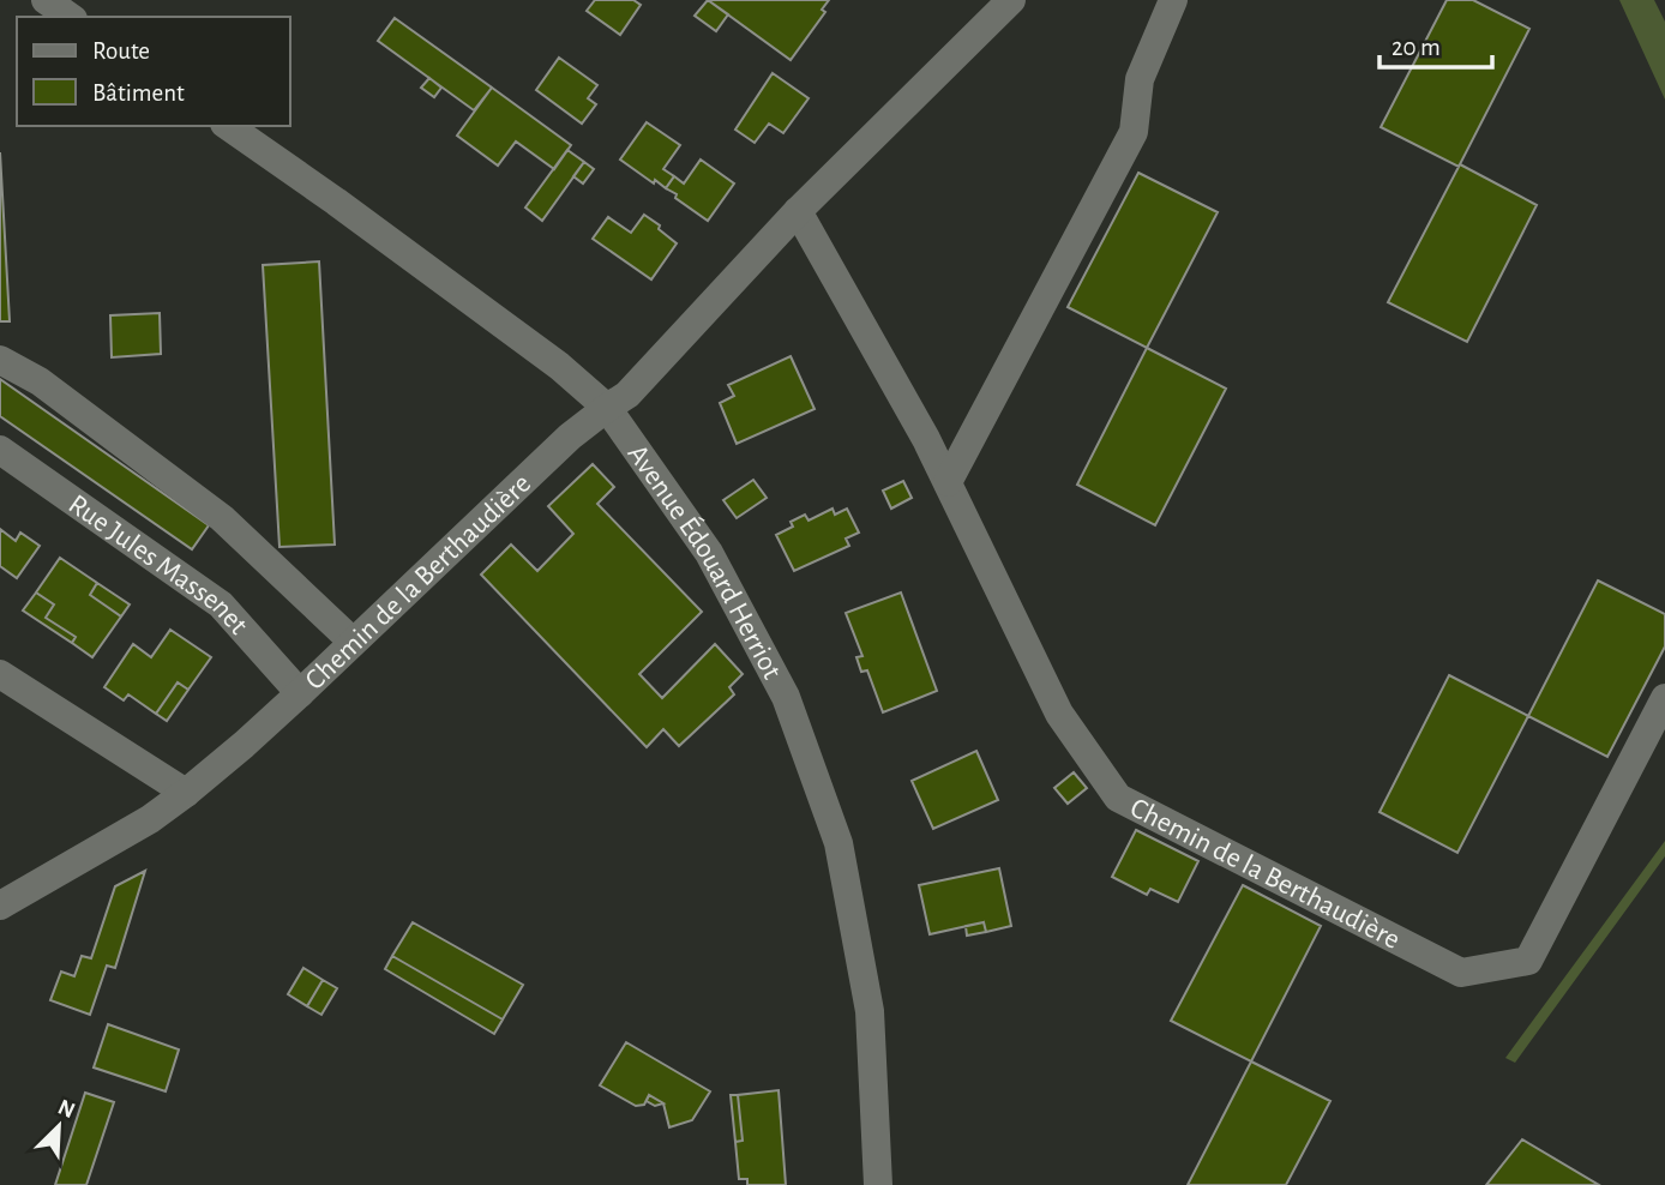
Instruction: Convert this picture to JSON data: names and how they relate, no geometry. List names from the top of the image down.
{
  "streets": {
    "street": ["Avenue Édouard Herriot", "Rue Jules Massenet", "Chemin de la Berthaudière"]
  },
  "crossings": [
    ["Avenue Édouard Herriot", "Chemin de la Berthaudière"],
    ["Rue Jules Massenet", "Chemin de la Berthaudière"]
  ],
  "legend": ["Route", "Bâtiment"],
  "scale_bar": "20 m",
  "north": "top right"
}
